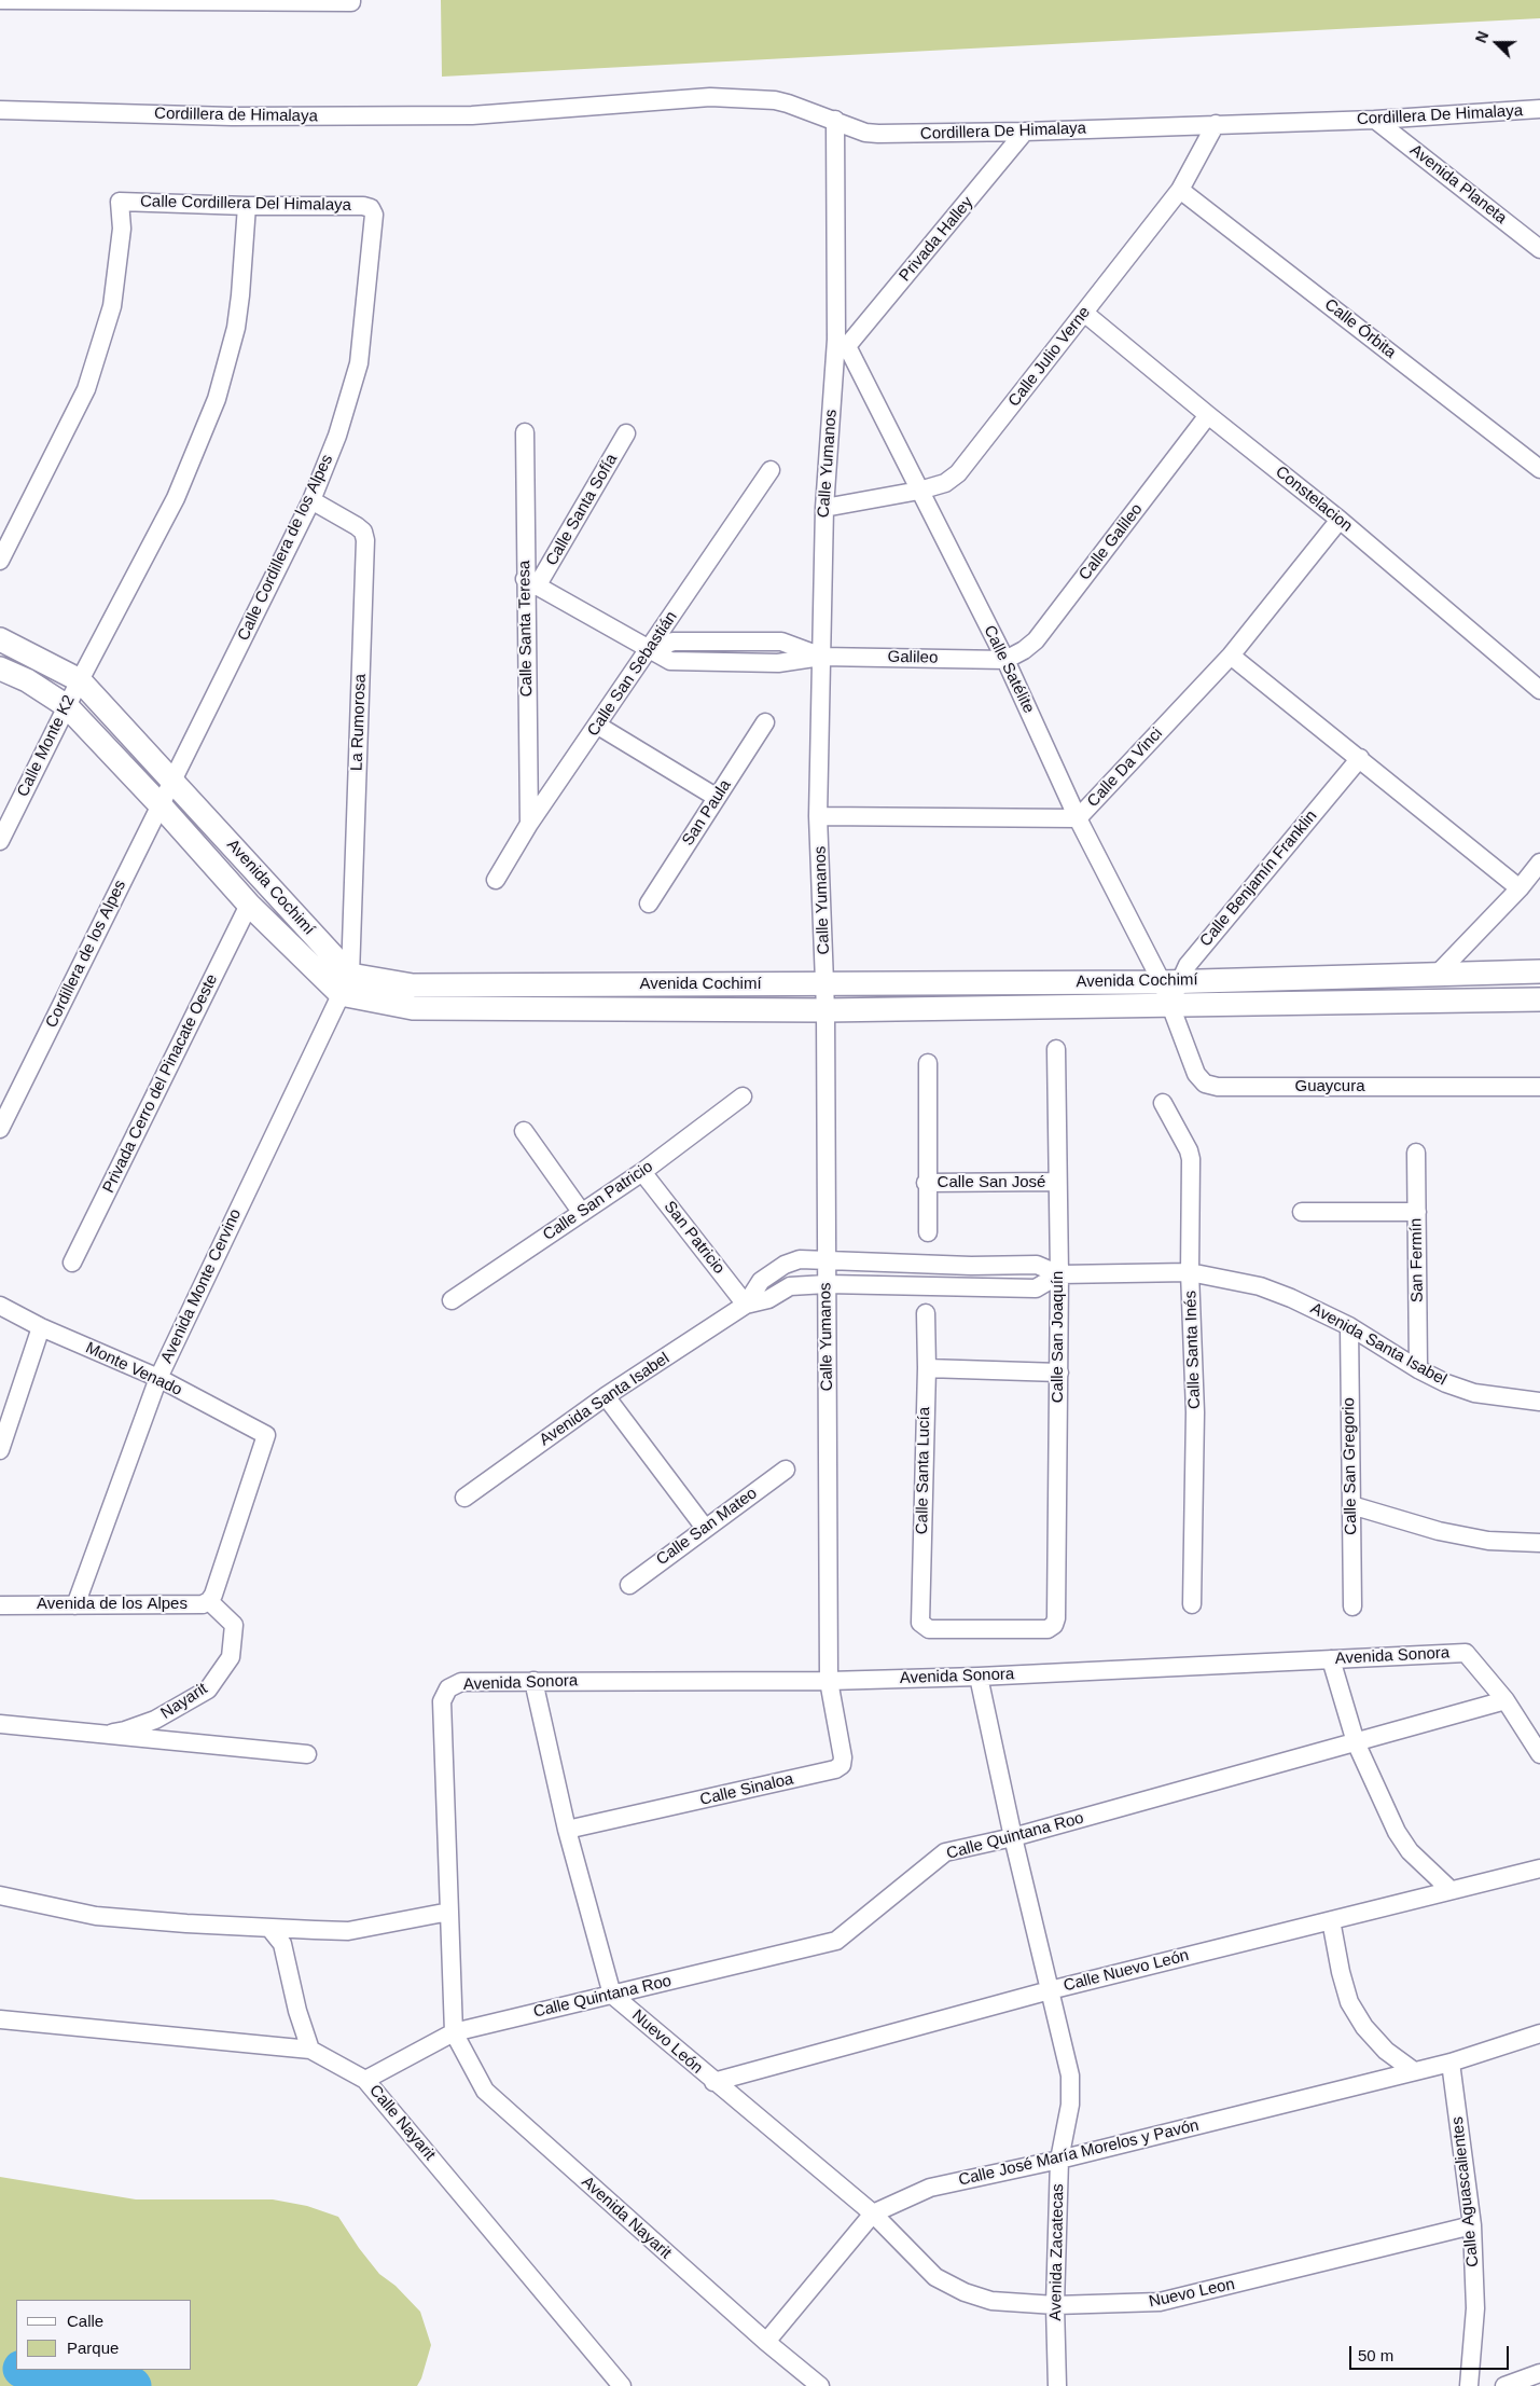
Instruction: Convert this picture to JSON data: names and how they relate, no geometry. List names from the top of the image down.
{
  "streets": {
    "street": [
      "Cordillera de Himalaya",
      "Cordillera De Himalaya",
      "Avenida Planeta",
      "Calle Cordillera Del Himalaya",
      "Privada Halley",
      "Calle Órbita",
      "Calle Julio Verne",
      "Calle Yumanos",
      "Constelacion",
      "Calle Santa Sofía",
      "Calle Galileo",
      "Calle Cordillera de los Alpes",
      "Calle Santa Teresa",
      "Galileo",
      "Calle Satélite",
      "Calle San Sebastián",
      "La Rumorosa",
      "Calle Monte K2",
      "Calle Da Vinci",
      "San Paula",
      "Calle Benjamín Franklin",
      "Avenida Cochimí",
      "Cordillera de los Alpes",
      "Privada Cerro del Pinacate Oeste",
      "Guaycura",
      "Calle San José",
      "Calle San Patricio",
      "San Patricio",
      "San Fermín",
      "Avenida Monte Cervino",
      "Calle San Joaquín",
      "Avenida Santa Isabel",
      "Calle Santa Inés",
      "Monte Venado",
      "Calle San Gregorio",
      "Calle Santa Lucía",
      "Calle San Mateo",
      "Avenida de los Alpes",
      "Avenida Sonora",
      "Nayarit",
      "Calle Sinaloa",
      "Calle Quintana Roo",
      "Calle Nuevo León",
      "Nuevo León",
      "Calle Nayarit",
      "Calle José María Morelos y Pavón",
      "Calle Aguascalientes",
      "Avenida Nayarit",
      "Avenida Zacatecas",
      "Nuevo Leon"
    ]
  },
  "crossings": [
    ["Cordillera de Himalaya", "Cordillera De Himalaya"],
    ["Cordillera De Himalaya", "Avenida Planeta"],
    ["Cordillera De Himalaya", "Privada Halley"],
    ["Cordillera De Himalaya", "Calle Julio Verne"],
    ["Cordillera De Himalaya", "Calle Yumanos"],
    ["Calle Cordillera Del Himalaya", "Calle Cordillera de los Alpes"],
    ["Calle Cordillera Del Himalaya", "Calle Monte K2"],
    ["Privada Halley", "Calle Yumanos"],
    ["Privada Halley", "Calle Satélite"],
    ["Calle Órbita", "Calle Julio Verne"],
    ["Calle Julio Verne", "Calle Yumanos"],
    ["Calle Julio Verne", "Constelacion"],
    ["Calle Julio Verne", "Calle Satélite"],
    ["Calle Yumanos", "Galileo"],
    ["Calle Yumanos", "Calle Satélite"],
    ["Calle Yumanos", "Calle Da Vinci"],
    ["Calle Yumanos", "Avenida Cochimí"],
    ["Calle Yumanos", "Avenida Santa Isabel"],
    ["Calle Yumanos", "Avenida Sonora"],
    ["Calle Yumanos", "Calle Sinaloa"],
    ["Constelacion", "Calle Galileo"],
    ["Constelacion", "Calle Da Vinci"],
    ["Calle Santa Sofía", "Calle Santa Teresa"],
    ["Calle Galileo", "Galileo"],
    ["Calle Galileo", "Calle Satélite"],
    ["Calle Cordillera de los Alpes", "La Rumorosa"],
    ["Calle Cordillera de los Alpes", "Avenida Cochimí"],
    ["Calle Cordillera de los Alpes", "Cordillera de los Alpes"],
    ["Calle Santa Teresa", "Calle San Sebastián"],
    ["Galileo", "Calle Satélite"],
    ["Galileo", "Calle San Sebastián"],
    ["Calle Satélite", "Calle Da Vinci"],
    ["Calle Satélite", "Calle Benjamín Franklin"],
    ["Calle Satélite", "Avenida Cochimí"],
    ["La Rumorosa", "Avenida Cochimí"],
    ["La Rumorosa", "Avenida Monte Cervino"],
    ["Calle Monte K2", "Avenida Cochimí"],
    ["Calle Benjamín Franklin", "Avenida Cochimí"],
    ["Calle Benjamín Franklin", "Guaycura"],
    ["Avenida Cochimí", "Cordillera de los Alpes"],
    ["Avenida Cochimí", "Privada Cerro del Pinacate Oeste"],
    ["Avenida Cochimí", "Guaycura"],
    ["Avenida Cochimí", "Avenida Monte Cervino"],
    ["Calle San José", "Calle San Joaquín"],
    ["Calle San Patricio", "San Patricio"],
    ["San Patricio", "Avenida Santa Isabel"],
    ["San Fermín", "Avenida Santa Isabel"],
    ["Avenida Monte Cervino", "Monte Venado"],
    ["Avenida Monte Cervino", "Avenida de los Alpes"],
    ["Calle San Joaquín", "Avenida Santa Isabel"],
    ["Calle San Joaquín", "Calle Santa Lucía"],
    ["Avenida Santa Isabel", "Calle Santa Inés"],
    ["Avenida Santa Isabel", "Calle San Gregorio"],
    ["Monte Venado", "Avenida de los Alpes"],
    ["Avenida de los Alpes", "Nayarit"],
    ["Avenida Sonora", "Calle Sinaloa"],
    ["Avenida Sonora", "Calle Quintana Roo"],
    ["Avenida Sonora", "Avenida Zacatecas"],
    ["Calle Quintana Roo", "Nuevo León"],
    ["Calle Quintana Roo", "Calle Nayarit"],
    ["Calle Quintana Roo", "Avenida Nayarit"],
    ["Calle Quintana Roo", "Avenida Zacatecas"],
    ["Calle Nuevo León", "Nuevo León"],
    ["Calle Nuevo León", "Avenida Zacatecas"],
    ["Nuevo León", "Calle José María Morelos y Pavón"],
    ["Nuevo León", "Nuevo Leon"],
    ["Calle Nayarit", "Avenida Nayarit"],
    ["Calle José María Morelos y Pavón", "Calle Aguascalientes"],
    ["Calle José María Morelos y Pavón", "Avenida Nayarit"],
    ["Calle José María Morelos y Pavón", "Avenida Zacatecas"],
    ["Calle José María Morelos y Pavón", "Nuevo Leon"],
    ["Calle Aguascalientes", "Nuevo Leon"],
    ["Avenida Zacatecas", "Nuevo Leon"]
  ],
  "legend": ["Calle", "Parque"],
  "scale_bar": "50 m",
  "north": "left"
}
